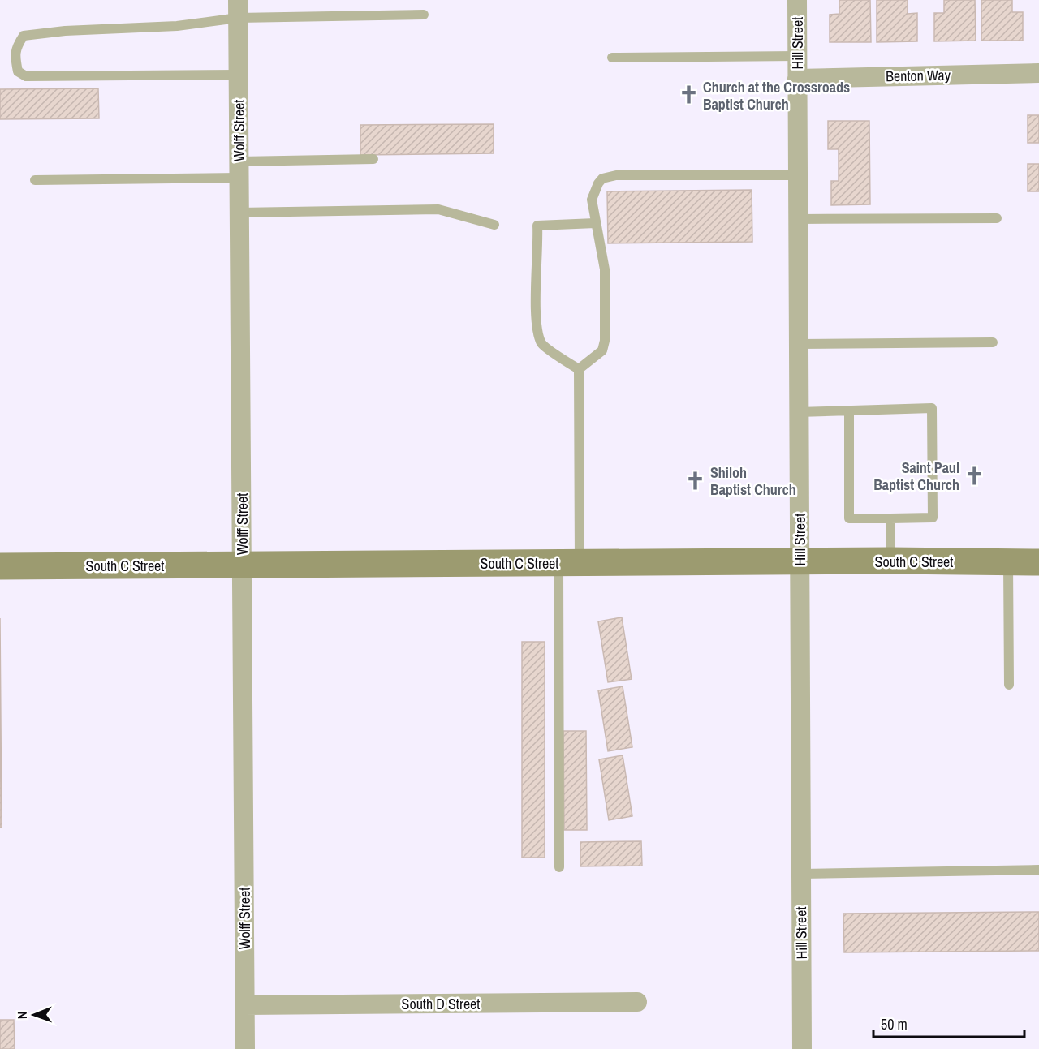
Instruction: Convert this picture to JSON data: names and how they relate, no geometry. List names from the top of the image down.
{
  "streets": {
    "street": [
      "Hill Street",
      "Benton Way",
      "Wolff Street",
      "South C Street",
      "South D Street"
    ]
  },
  "crossings": [
    ["Hill Street", "Benton Way"],
    ["Hill Street", "South C Street"],
    ["Wolff Street", "South C Street"],
    ["Wolff Street", "South D Street"]
  ],
  "places": {
    "church": ["Church at the Crossroads Baptist Church", "Saint Paul Baptist Church", "Shiloh Baptist Church"]
  },
  "scale_bar": "50 m",
  "north": "left"
}
